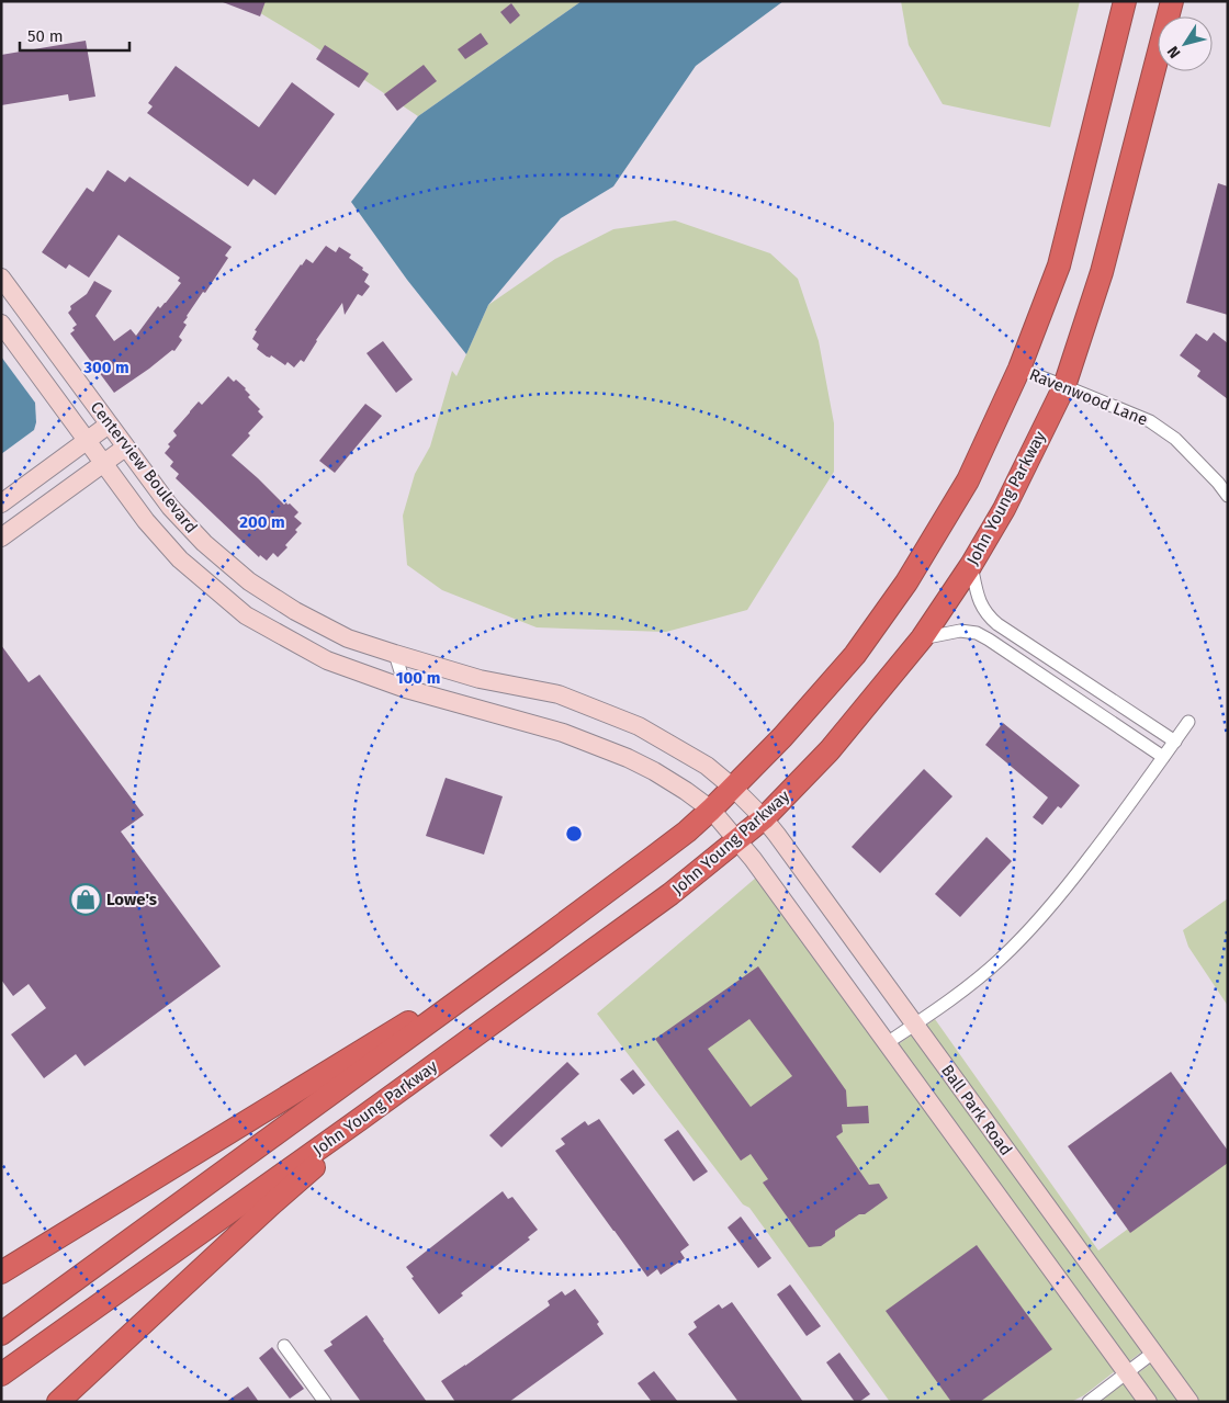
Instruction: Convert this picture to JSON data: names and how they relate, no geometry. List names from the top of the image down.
{
  "streets": {
    "highway": ["John Young Parkway"],
    "street": ["Ravenwood Lane", "Centerview Boulevard", "Ball Park Road"]
  },
  "crossings": [
    ["Ravenwood Lane", "John Young Parkway"],
    ["Centerview Boulevard", "John Young Parkway"],
    ["Centerview Boulevard", "Ball Park Road"],
    ["John Young Parkway", "Ball Park Road"]
  ],
  "places": {
    "shop": ["Lowe's"]
  },
  "scale_bar": "50 m",
  "north": "bottom left",
  "rings": ["300 m", "200 m", "100 m"]
}
